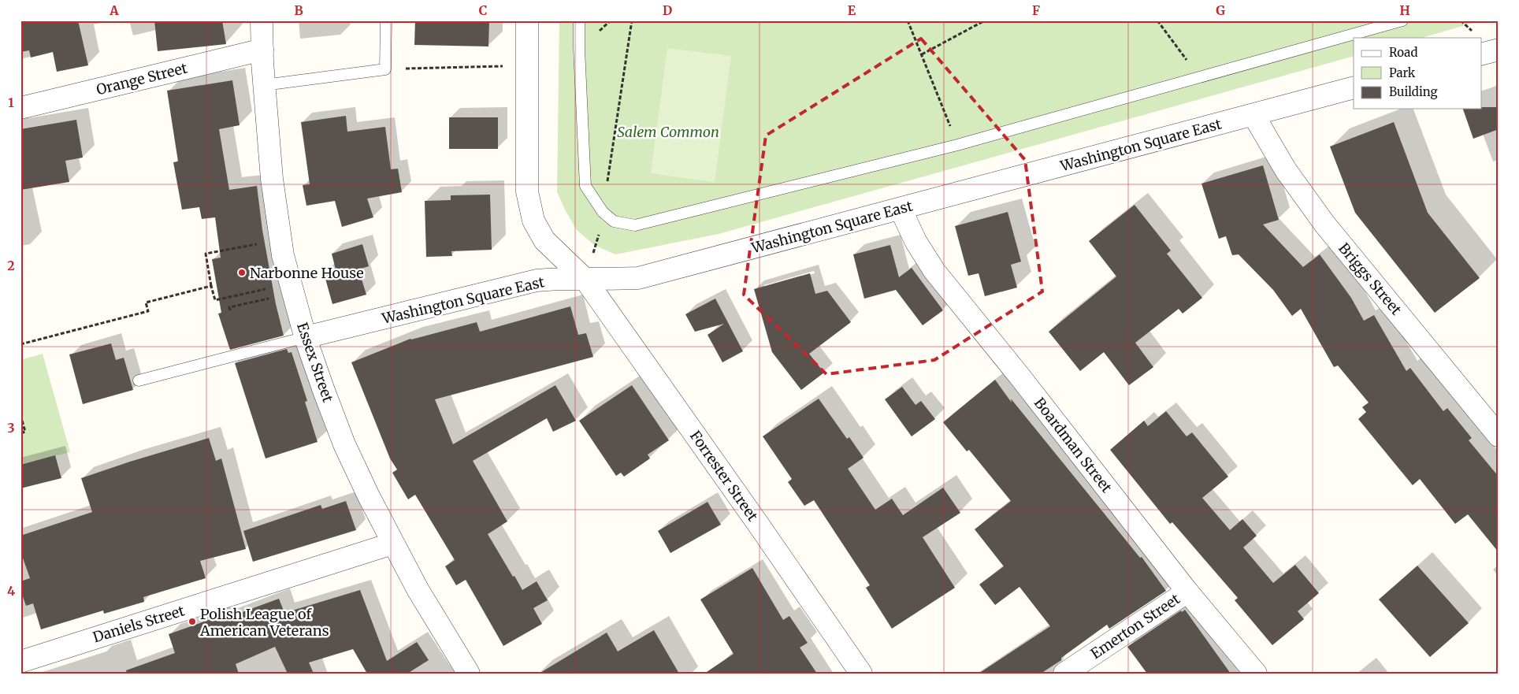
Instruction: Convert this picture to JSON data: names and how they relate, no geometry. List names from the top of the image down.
{
  "streets": {
    "street": [
      "Orange Street",
      "Washington Square East",
      "Briggs Street",
      "Essex Street",
      "Boardman Street",
      "Forrester Street",
      "Daniels Street",
      "Emerton Street"
    ]
  },
  "crossings": [
    ["Orange Street", "Essex Street"],
    ["Washington Square East", "Briggs Street"],
    ["Washington Square East", "Essex Street"],
    ["Washington Square East", "Boardman Street"],
    ["Washington Square East", "Forrester Street"],
    ["Essex Street", "Daniels Street"],
    ["Boardman Street", "Emerton Street"]
  ],
  "parks": ["Salem Common"],
  "places": ["Narbonne House", "Polish League of American Veterans"],
  "legend": ["Road", "Park", "Building"],
  "grid": {
    "columns": [
      "A",
      "B",
      "C",
      "D",
      "E",
      "F",
      "G",
      "H"
    ],
    "rows": [
      "1",
      "2",
      "3",
      "4"
    ]
  }
}
